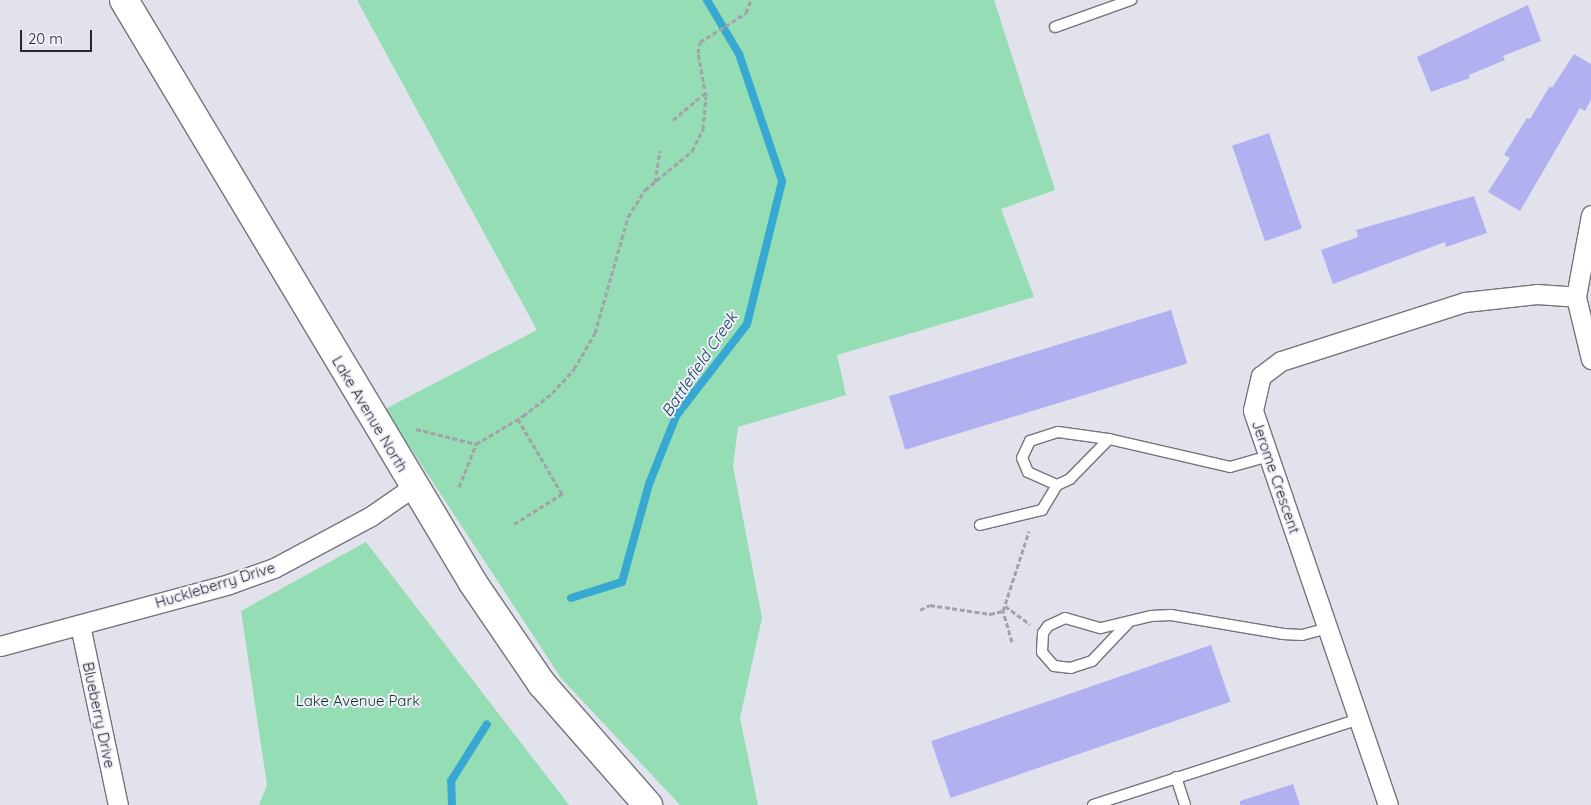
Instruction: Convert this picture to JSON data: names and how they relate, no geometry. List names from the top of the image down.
{
  "streets": {
    "street": [
      "Lake Avenue North",
      "Jerome Crescent",
      "Huckleberry Drive",
      "Blueberry Drive"
    ]
  },
  "crossings": [
    ["Lake Avenue North", "Huckleberry Drive"],
    ["Huckleberry Drive", "Blueberry Drive"]
  ],
  "water": ["Battlefield Creek"],
  "parks": ["Lake Avenue Park"],
  "scale_bar": "20 m"
}
